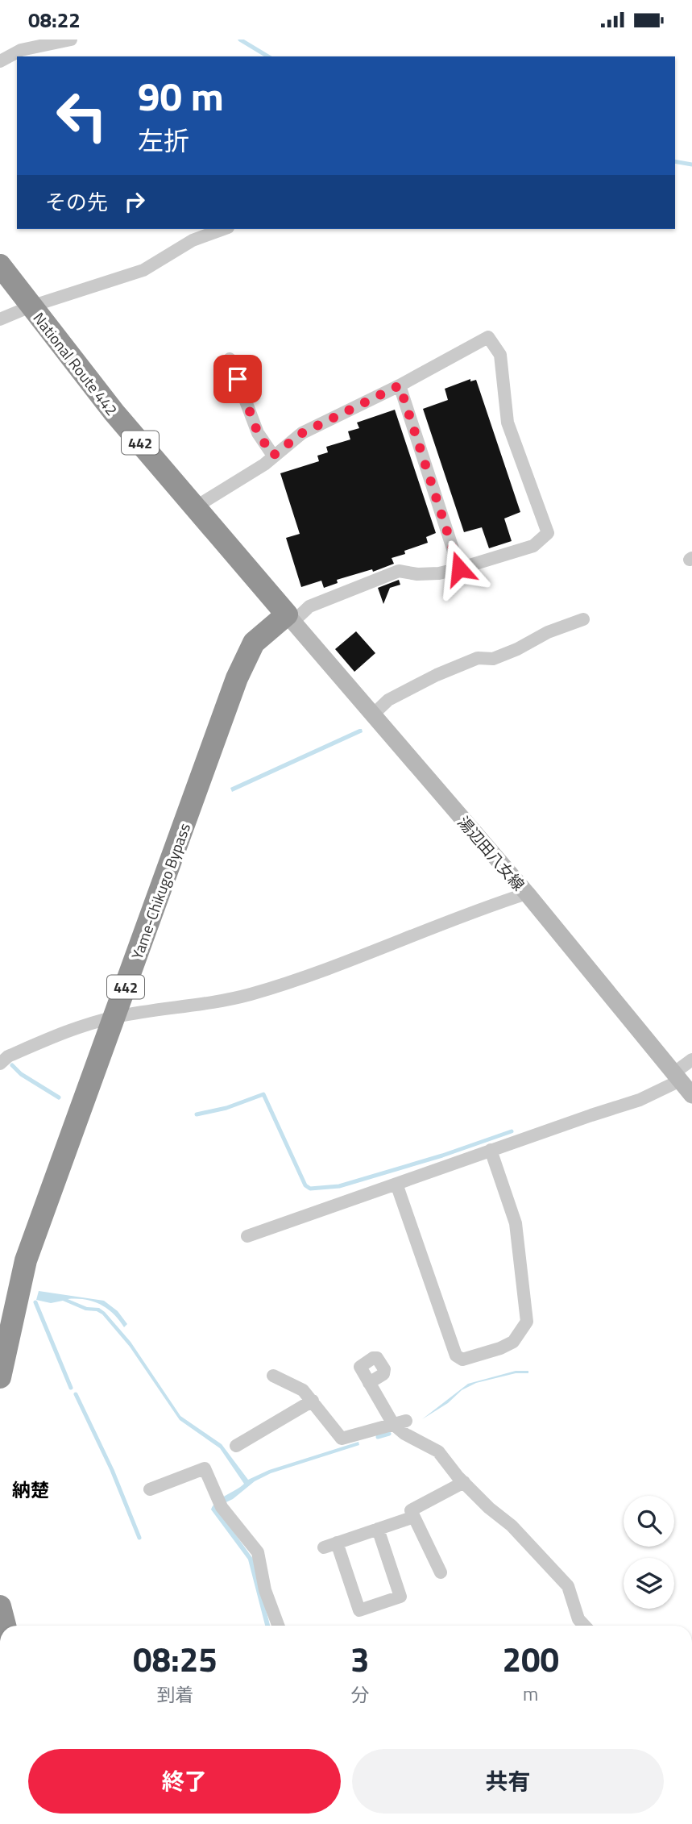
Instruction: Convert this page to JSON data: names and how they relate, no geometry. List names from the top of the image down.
{
  "streets": {
    "highway": ["National Route 442", "442", "Yame-Chikugo Bypass"],
    "main road": ["湯辺田八女線"]
  },
  "crossings": [
    ["National Route 442", "湯辺田八女線"],
    ["National Route 442", "Yame-Chikugo Bypass"],
    ["湯辺田八女線", "Yame-Chikugo Bypass"]
  ],
  "districts": ["納楚"],
  "page": {
    "status": "08:22",
    "turn": ["90 m", "左折"],
    "then": "その先",
    "eta": [
      "08:25",
      "到着",
      "3",
      "分",
      "200",
      "m"
    ],
    "buttons": ["終了", "共有"]
  }
}
